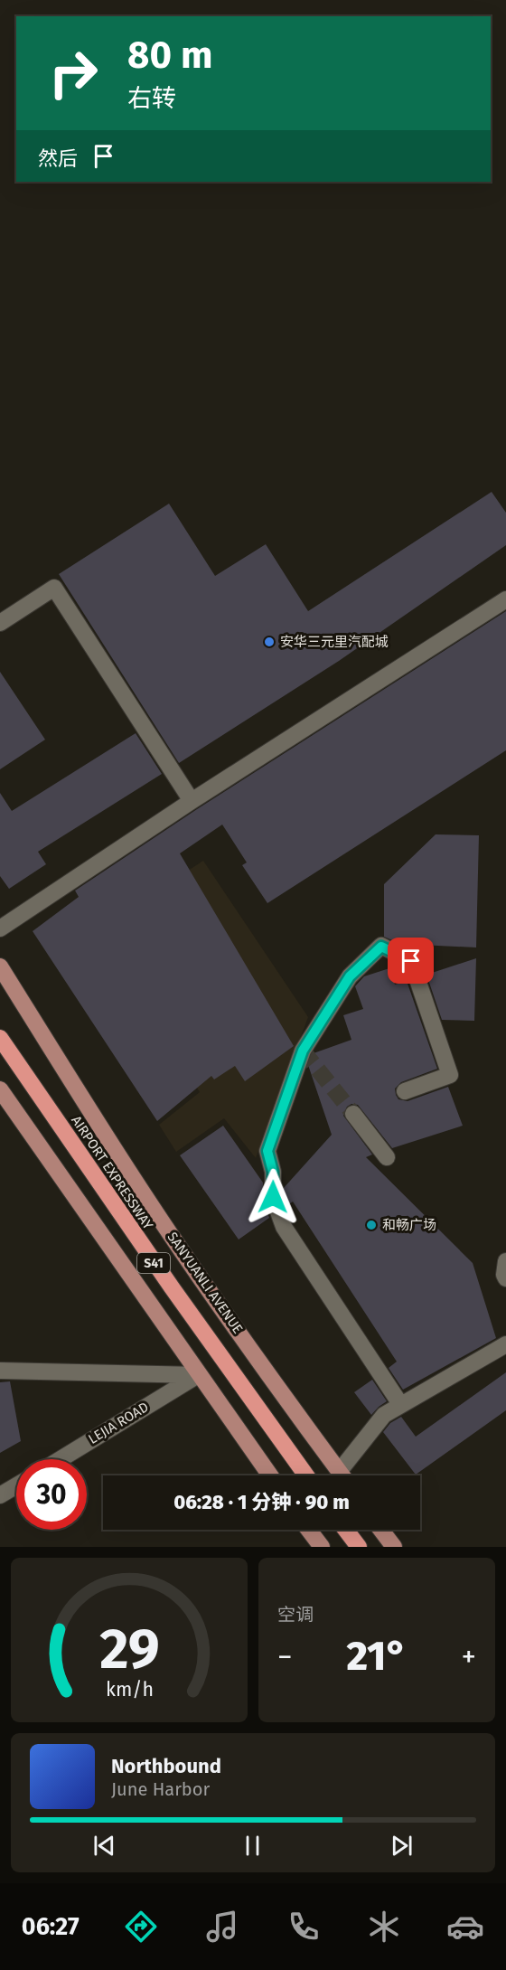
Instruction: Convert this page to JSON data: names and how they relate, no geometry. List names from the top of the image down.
{
  "streets": {
    "highway": ["AIRPORT EXPRESSWAY", "S41"],
    "main road": ["SANYUANLI AVENUE"],
    "street": ["LEJIA ROAD"]
  },
  "places": ["安华三元里汽配城", "和畅广场"],
  "page": {
    "turn": ["80 m", "右转"],
    "then": "然后",
    "limit": "30",
    "trip": "06:28 · 1 分钟 · 90 m",
    "tile": "空调",
    "heat": ["−", "21°", "+"],
    "song": ["Northbound", "June Harbor"],
    "tabs": "06:27",
    "gauge": ["29", "km/h"]
  }
}
